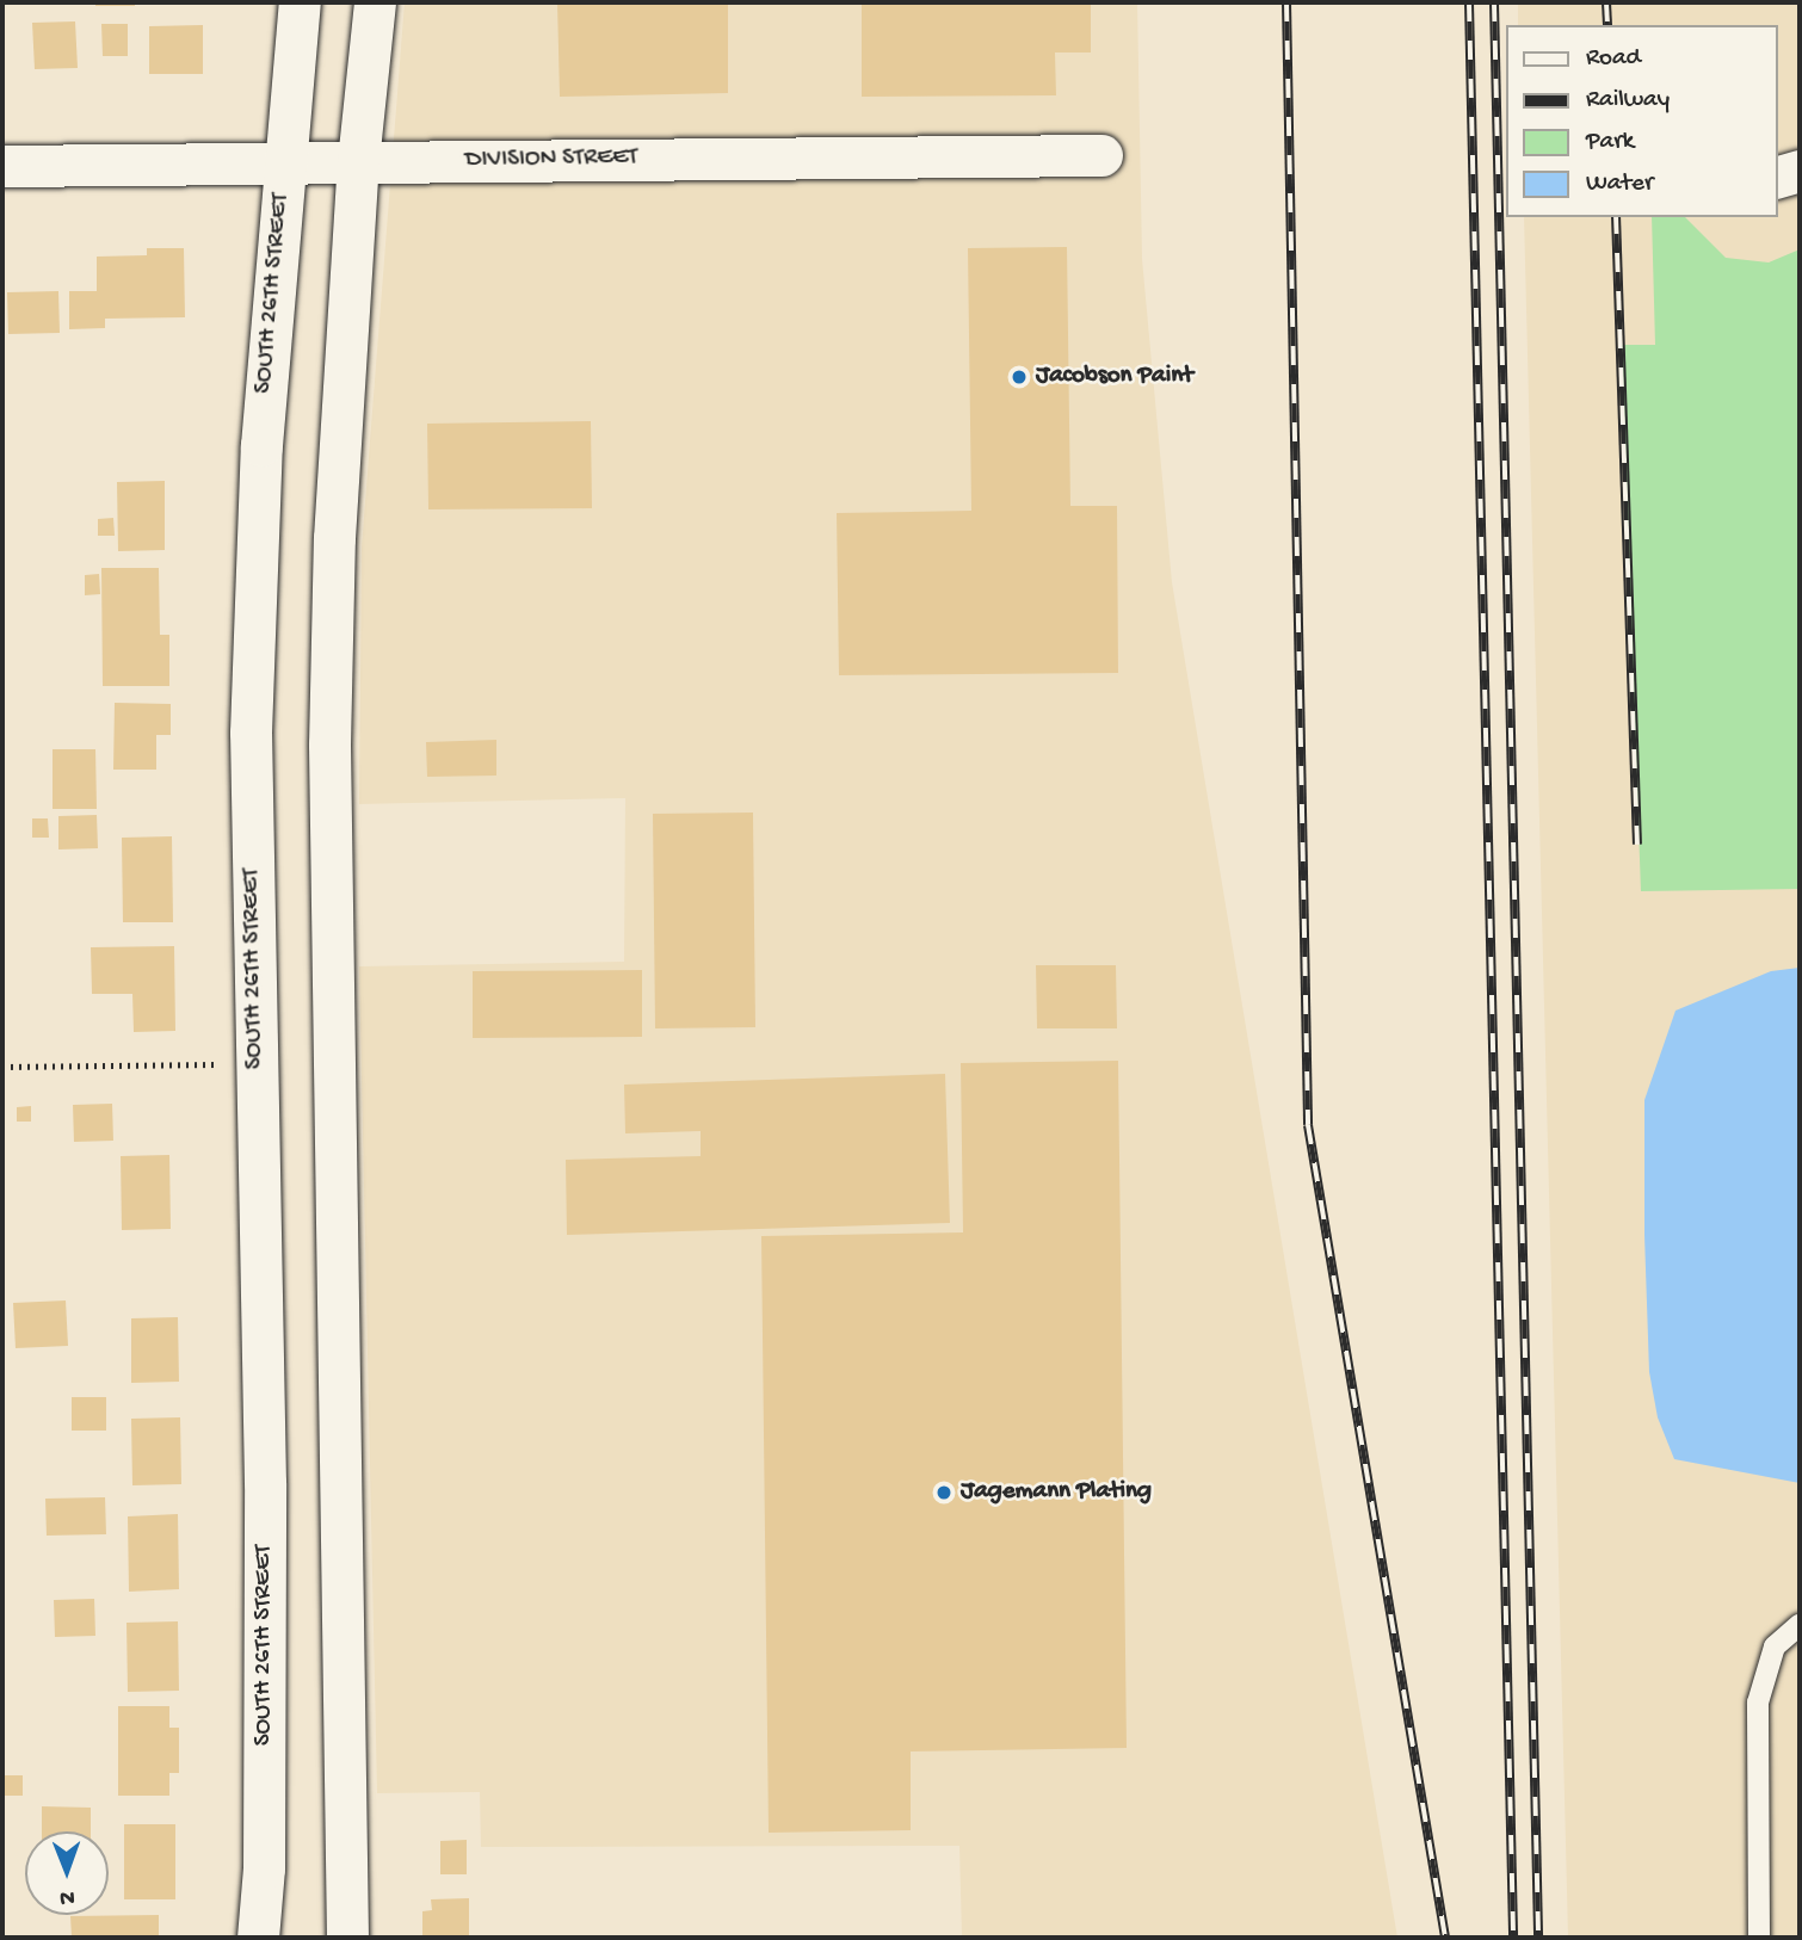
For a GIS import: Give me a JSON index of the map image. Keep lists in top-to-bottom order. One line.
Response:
{"streets":{"street":["DIVISION STREET","SOUTH 26TH STREET"]},"crossings":[["DIVISION STREET","SOUTH 26TH STREET"]],"places":["Jacobson Paint","Jagemann Plating"],"legend":["Road","Railway","Park","Water"],"north":"bottom"}
